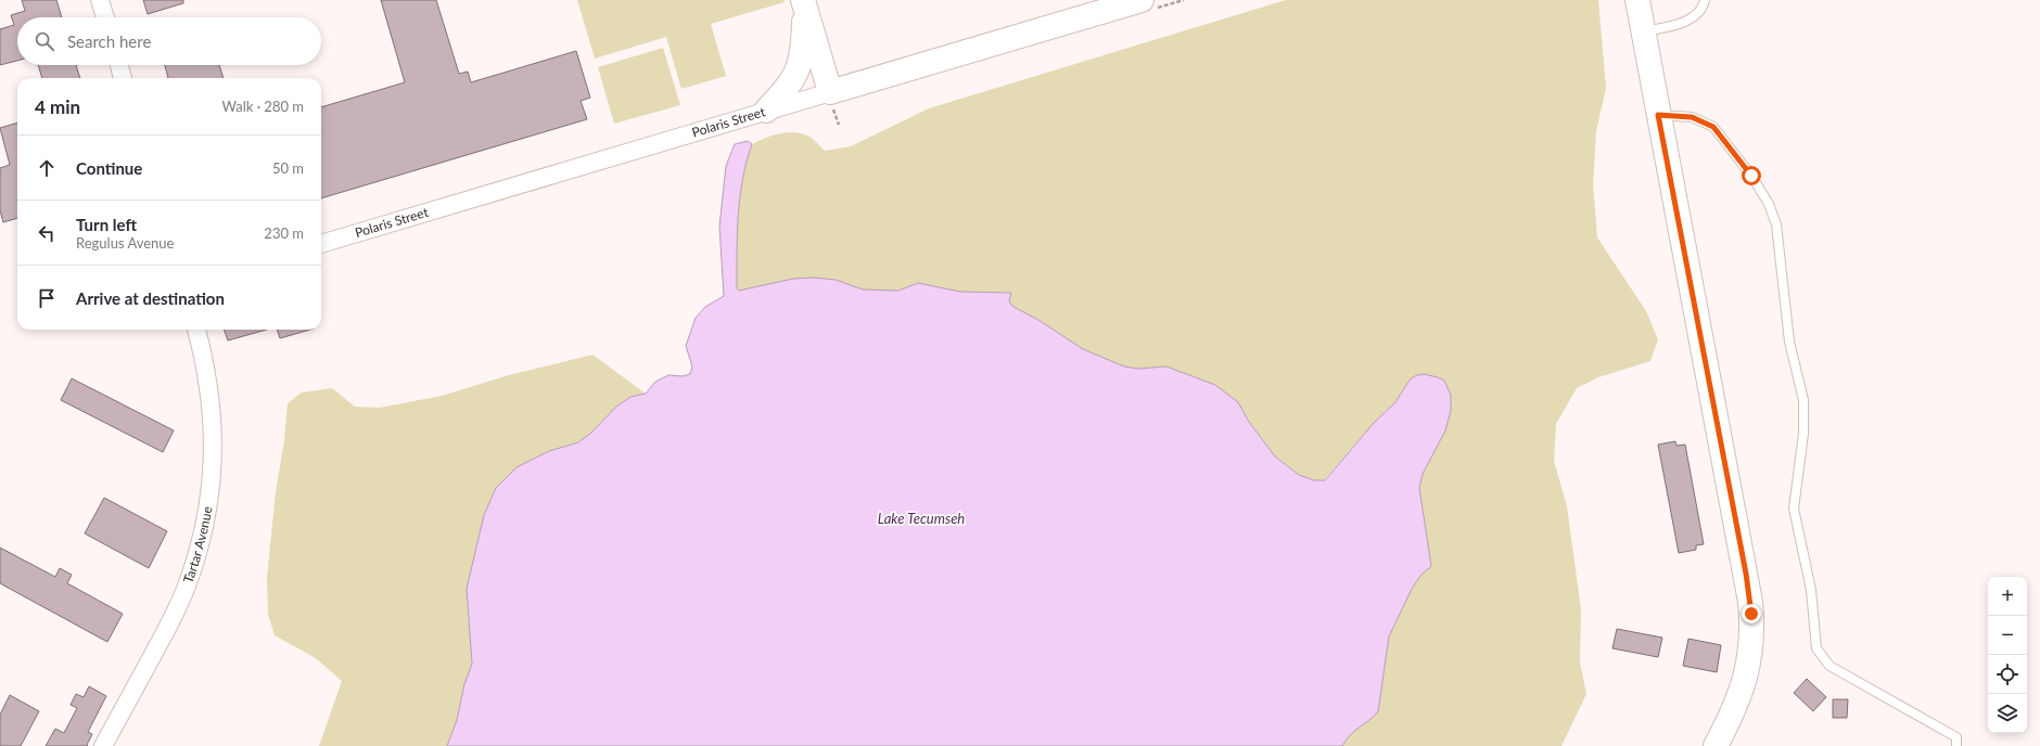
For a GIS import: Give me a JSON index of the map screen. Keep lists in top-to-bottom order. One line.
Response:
{"streets":{"street":["Polaris Street","Tartar Avenue"]},"water":["Lake Tecumseh"],"page":{"search":"Search here","heading":["4 min","Walk · 280 m"],"list":[["Continue","50 m"],["Turn left","Regulus Avenue","230 m"],"Arrive at destination"],"map_buttons":["+","−"]}}
